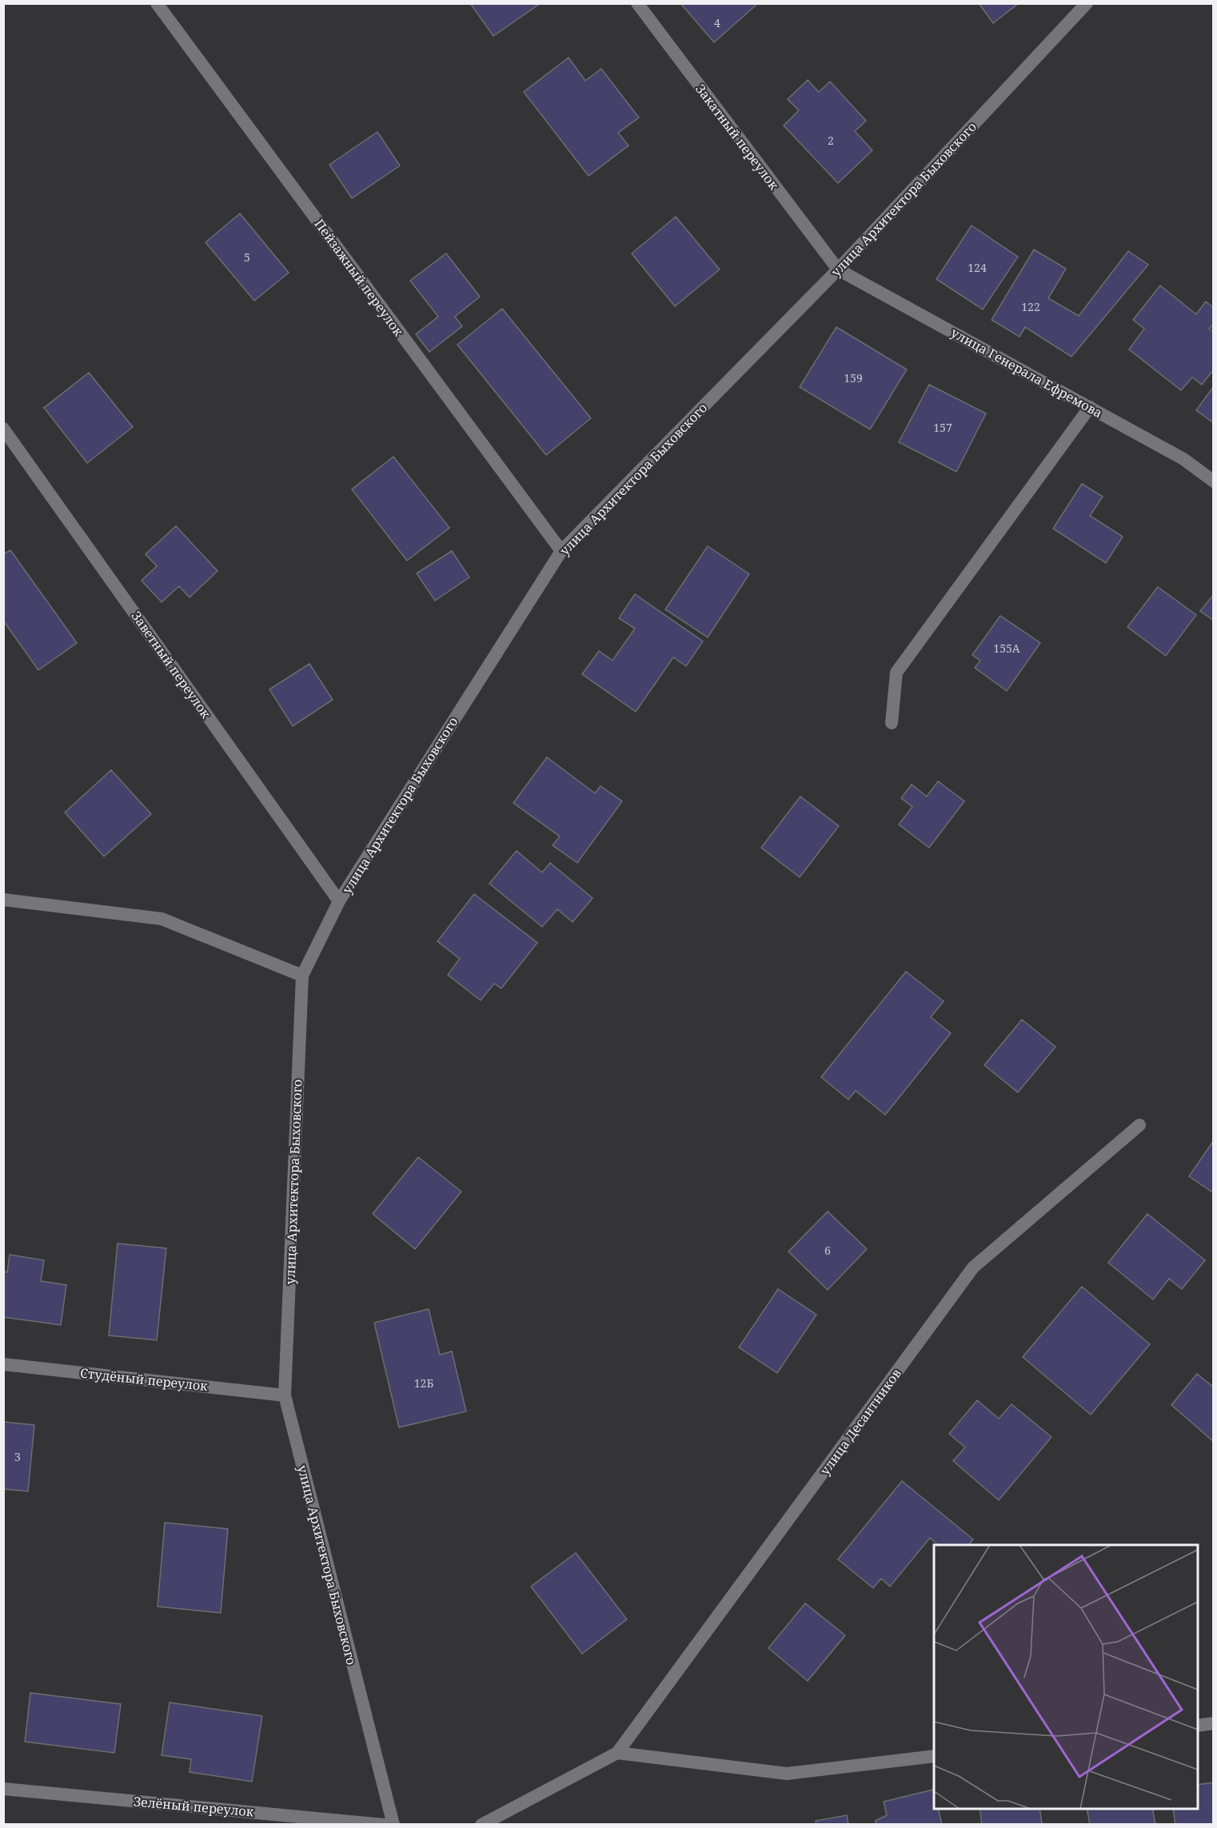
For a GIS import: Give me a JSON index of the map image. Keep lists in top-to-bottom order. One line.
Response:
{"streets":{"street":["Закатный переулок","улица Архитектора Быховского","Пейзажный переулок","улица Генерала Ефремова","Заветный переулок","Студёный переулок","улица Десантников","Зелёный переулок"]},"crossings":[["Закатный переулок","улица Архитектора Быховского"],["Закатный переулок","улица Генерала Ефремова"],["улица Архитектора Быховского","Пейзажный переулок"],["улица Архитектора Быховского","улица Генерала Ефремова"],["улица Архитектора Быховского","Заветный переулок"],["улица Архитектора Быховского","Студёный переулок"]],"house_numbers":["4","2","5","124","122","159","157","155А","6","12Б","3"]}
